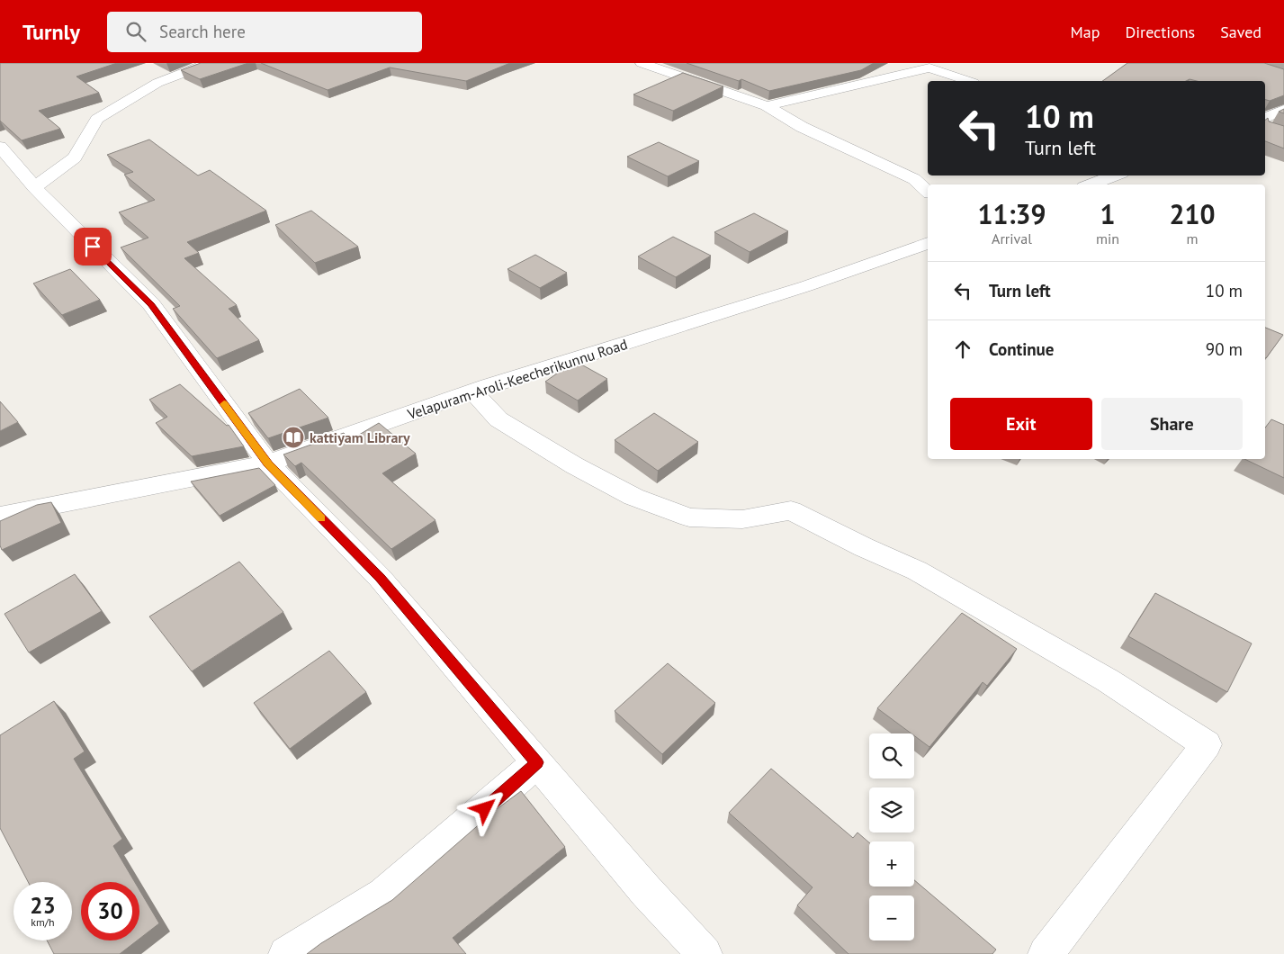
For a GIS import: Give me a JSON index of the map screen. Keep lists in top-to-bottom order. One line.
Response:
{"streets":{"street":["Velapuram-Aroli-Keecherikunnu Road"]},"places":{"library":["kattiyam Library"]},"page":{"header":"Turnly","search":"Search here","nav":["Map","Directions","Saved"],"turn":["10 m","Turn left"],"eta":["11:39","Arrival","1","min","210","m"],"list":[{"name":"Turn left","value":"10 m"},{"name":"Continue","value":"90 m"}],"buttons":["Exit","Share"],"map_buttons":["+","−"],"speed":"23 km/h","limit":"30"}}
